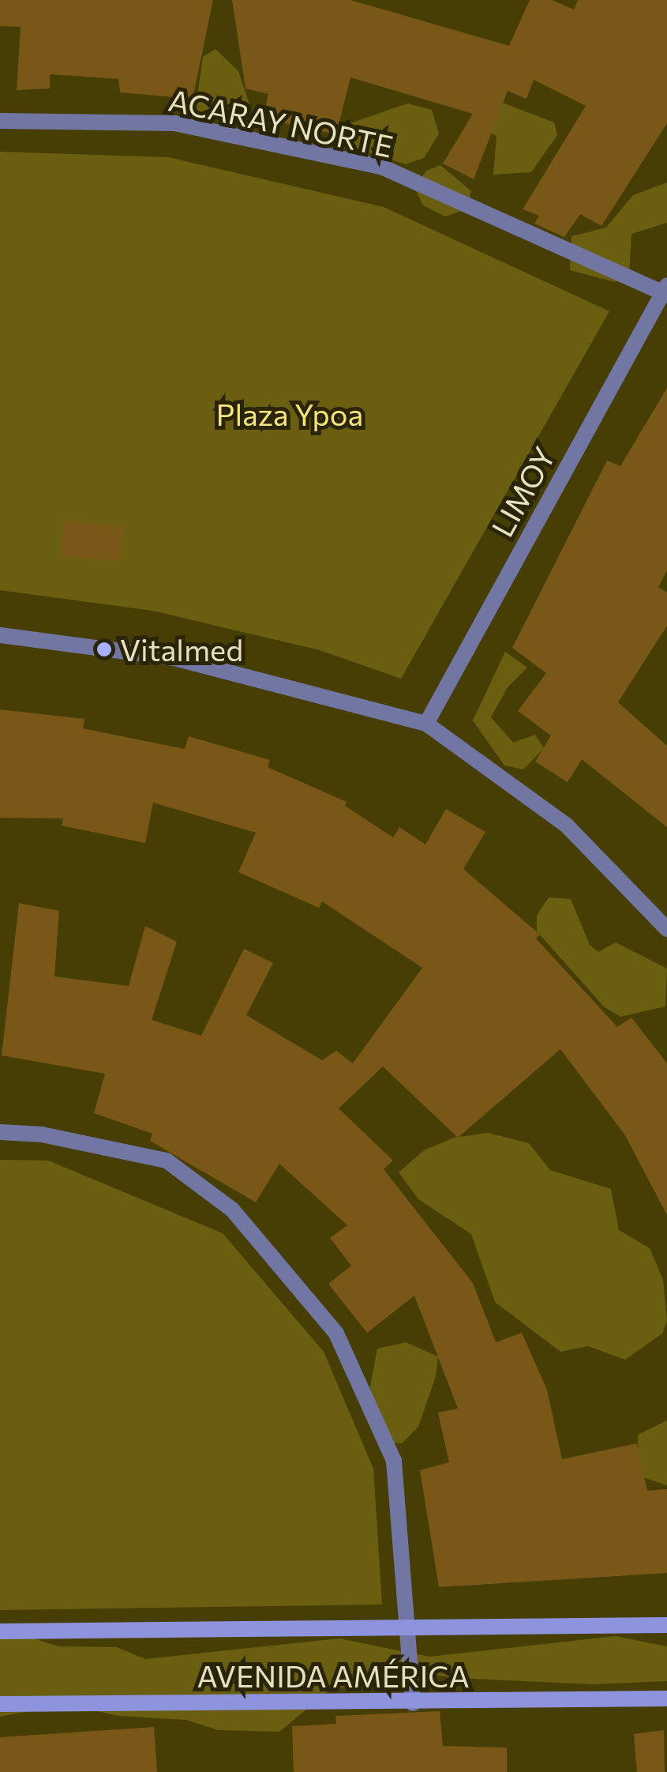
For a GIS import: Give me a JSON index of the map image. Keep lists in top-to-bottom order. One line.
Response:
{"streets":{"main road":["AVENIDA AMÉRICA"],"street":["ACARAY NORTE","LIMOY"]},"crossings":[["ACARAY NORTE","LIMOY"]],"parks":["Plaza Ypoa"],"places":["Vitalmed"]}
